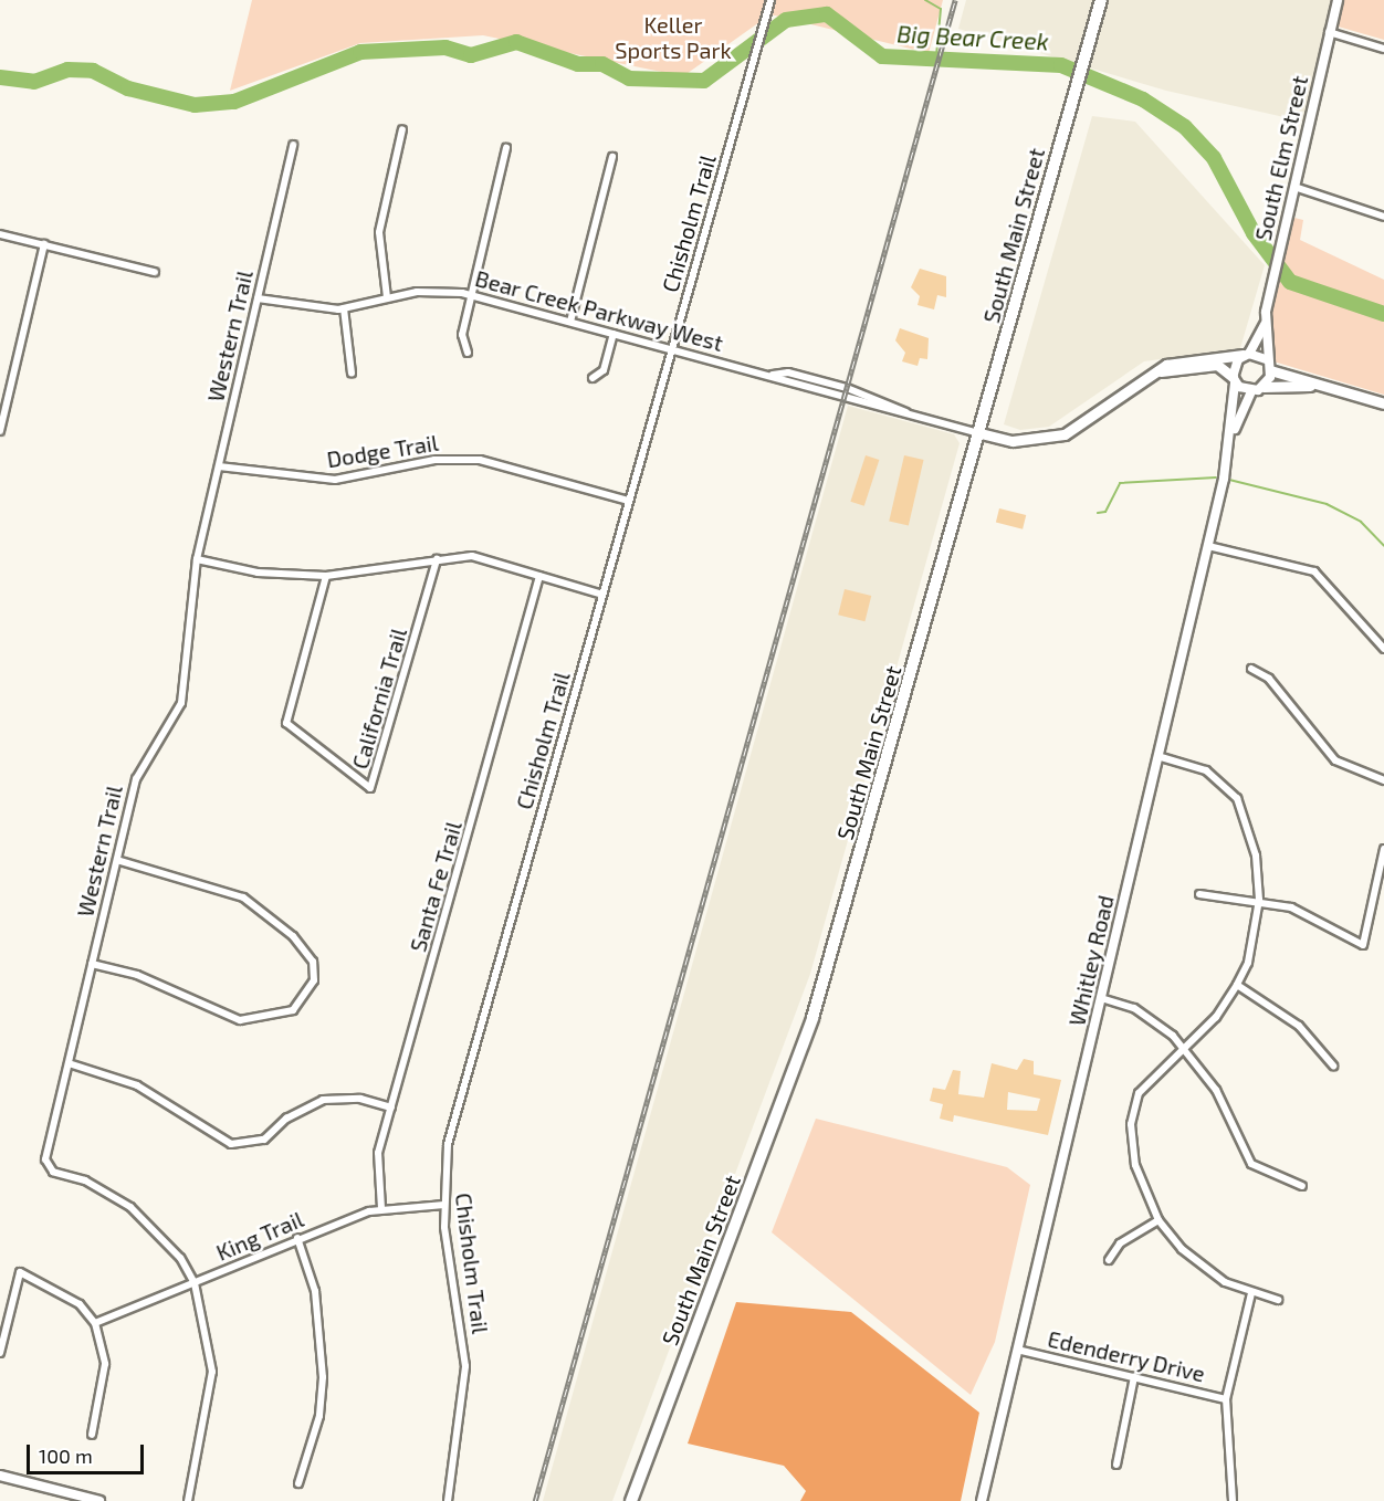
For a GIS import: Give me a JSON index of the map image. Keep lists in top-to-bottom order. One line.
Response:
{"streets":{"main road":["South Main Street"],"street":["South Elm Street","Chisholm Trail","Bear Creek Parkway West","Western Trail","Dodge Trail","California Trail","Santa Fe Trail","Whitley Road","King Trail","Edenderry Drive"]},"crossings":[["South Elm Street","Whitley Road"],["Chisholm Trail","Bear Creek Parkway West"],["Chisholm Trail","Dodge Trail"],["Chisholm Trail","King Trail"],["South Main Street","Bear Creek Parkway West"],["Bear Creek Parkway West","Western Trail"],["Western Trail","Dodge Trail"],["Western Trail","King Trail"],["Santa Fe Trail","King Trail"],["Whitley Road","Edenderry Drive"]],"water":["Big Bear Creek"],"parks":["Keller Sports Park"],"scale_bar":"100 m"}
